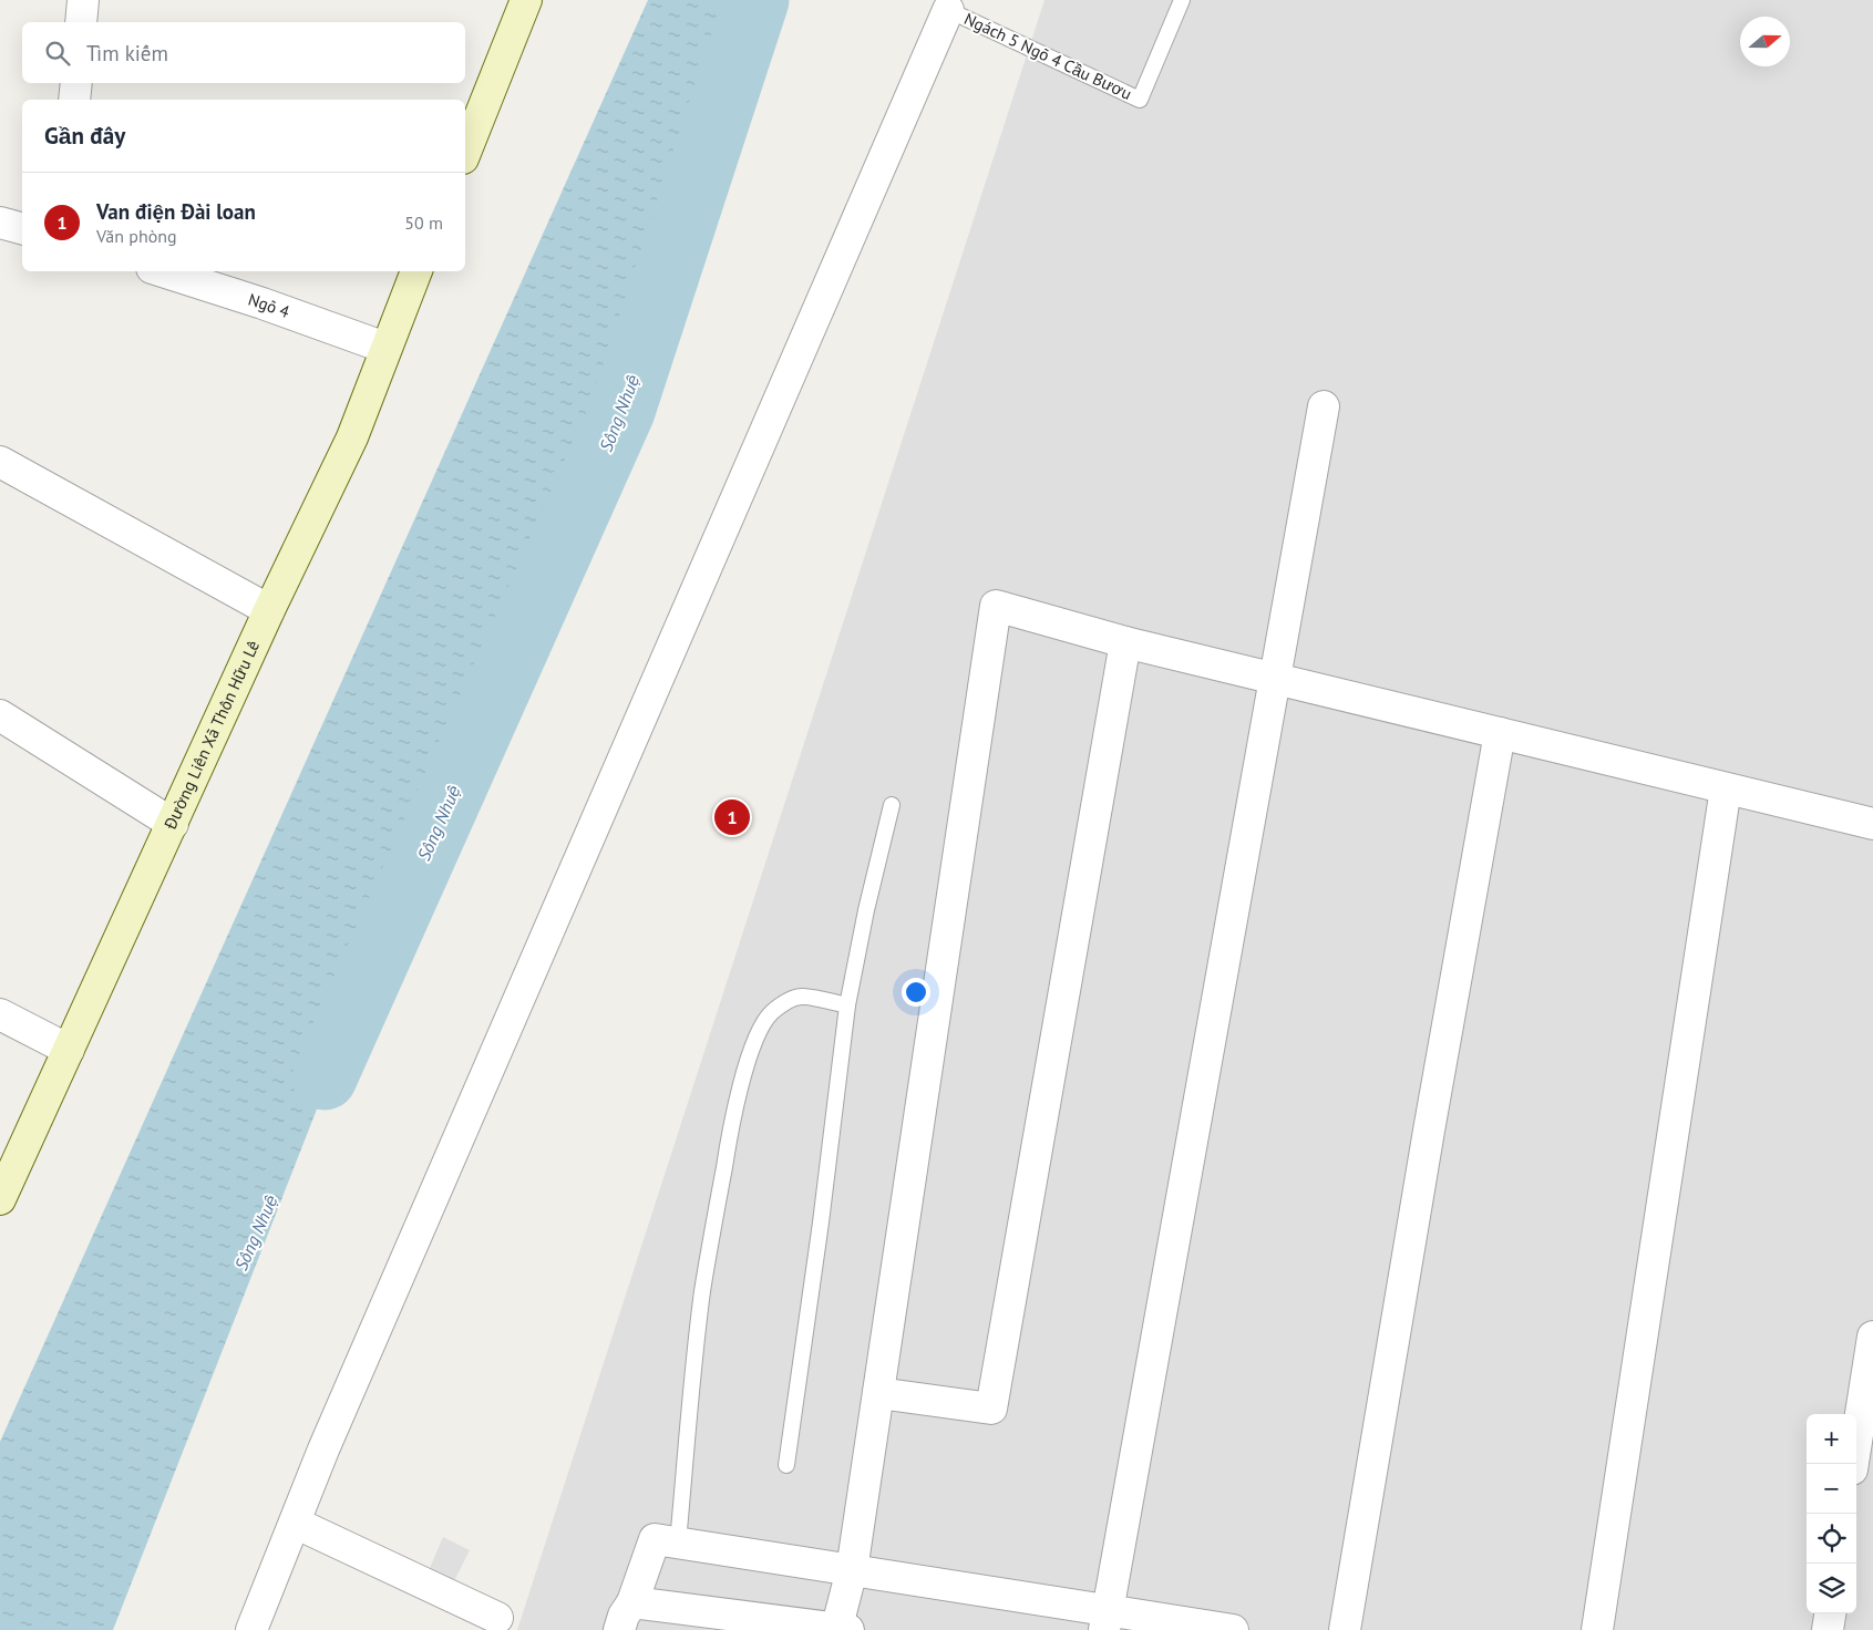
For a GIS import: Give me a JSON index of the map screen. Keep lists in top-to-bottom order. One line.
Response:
{"streets":{"street":["Ngõ 4","Đường Liên Xã Thôn Hữu Lê"],"lane":["Ngách 5 Ngõ 4 Cầu Bươu"]},"crossings":[["Ngõ 4","Đường Liên Xã Thôn Hữu Lê"]],"water":["Sông Nhuệ"],"north":"right","page":{"search":"Tìm kiếm","heading":"Gần đây","list":[{"mark":"1","name":"Van điện Đài loan","note":"Văn phòng","value":"50 m"}],"pins":"1","map_buttons":["+","−"]}}
